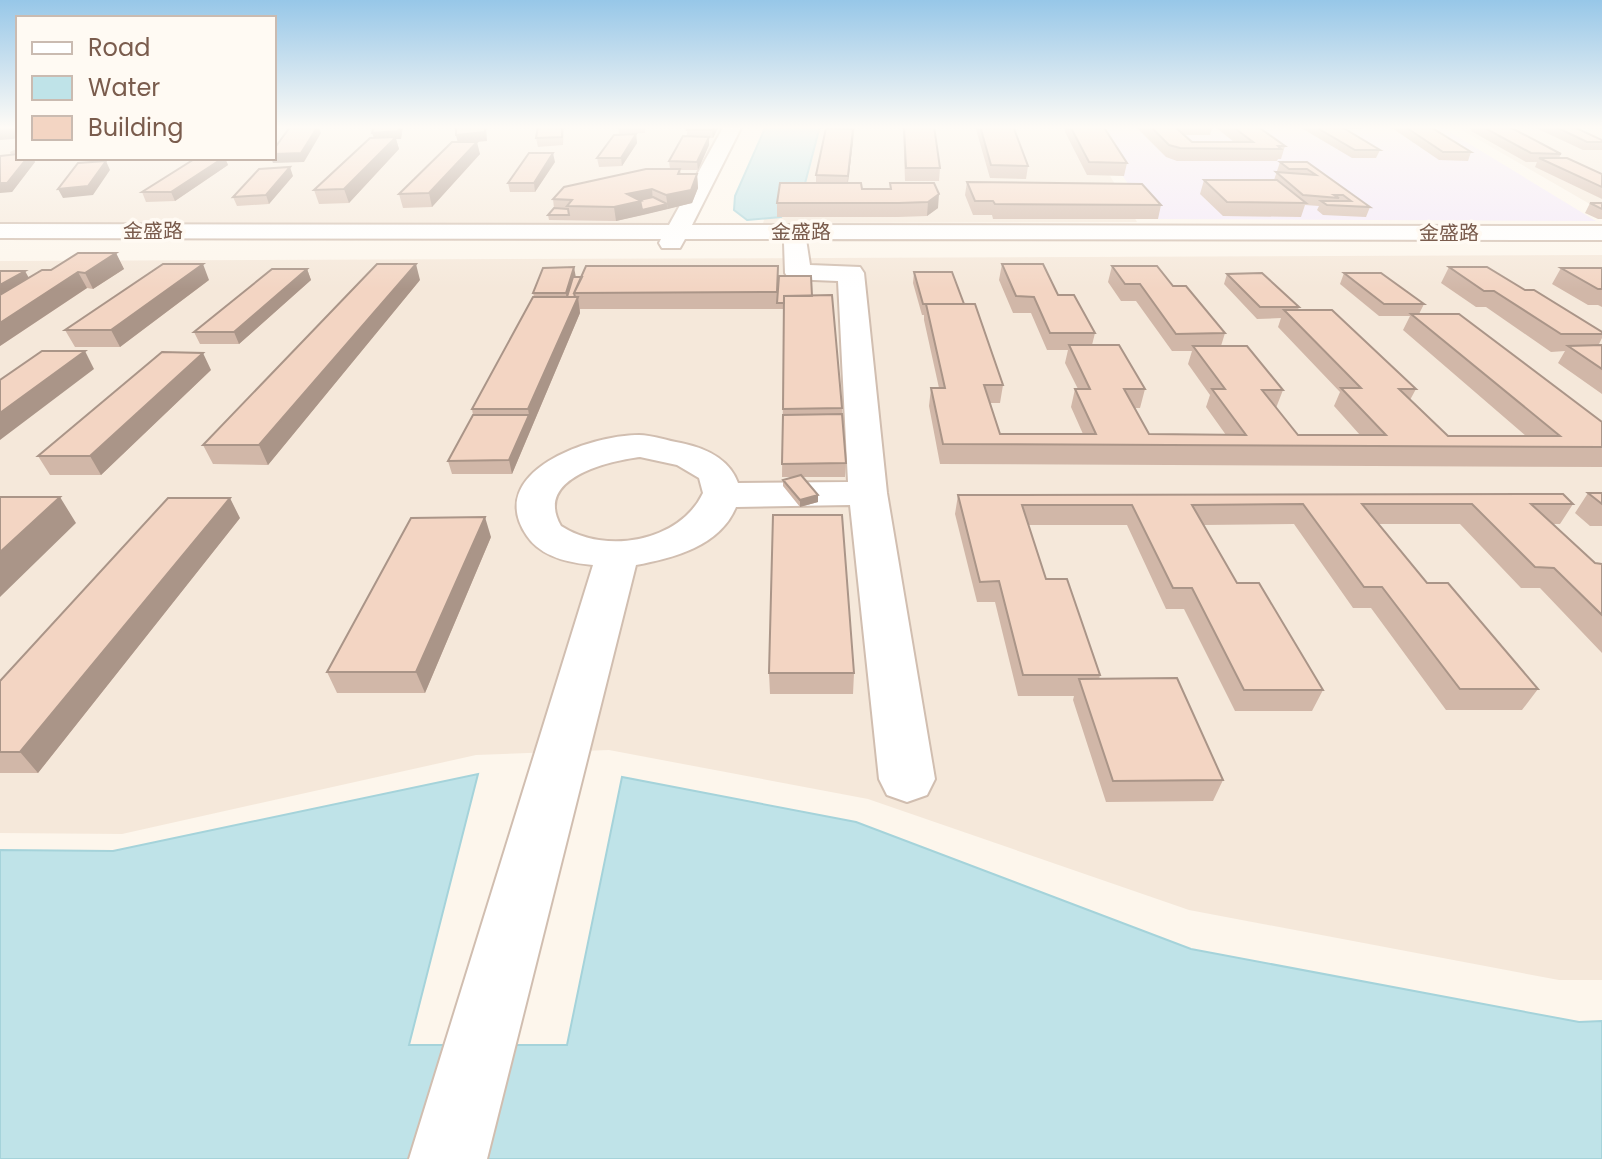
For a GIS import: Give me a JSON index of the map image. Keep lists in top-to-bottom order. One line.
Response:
{"streets":{"street":["金盛路"]},"legend":["Road","Water","Building"]}
